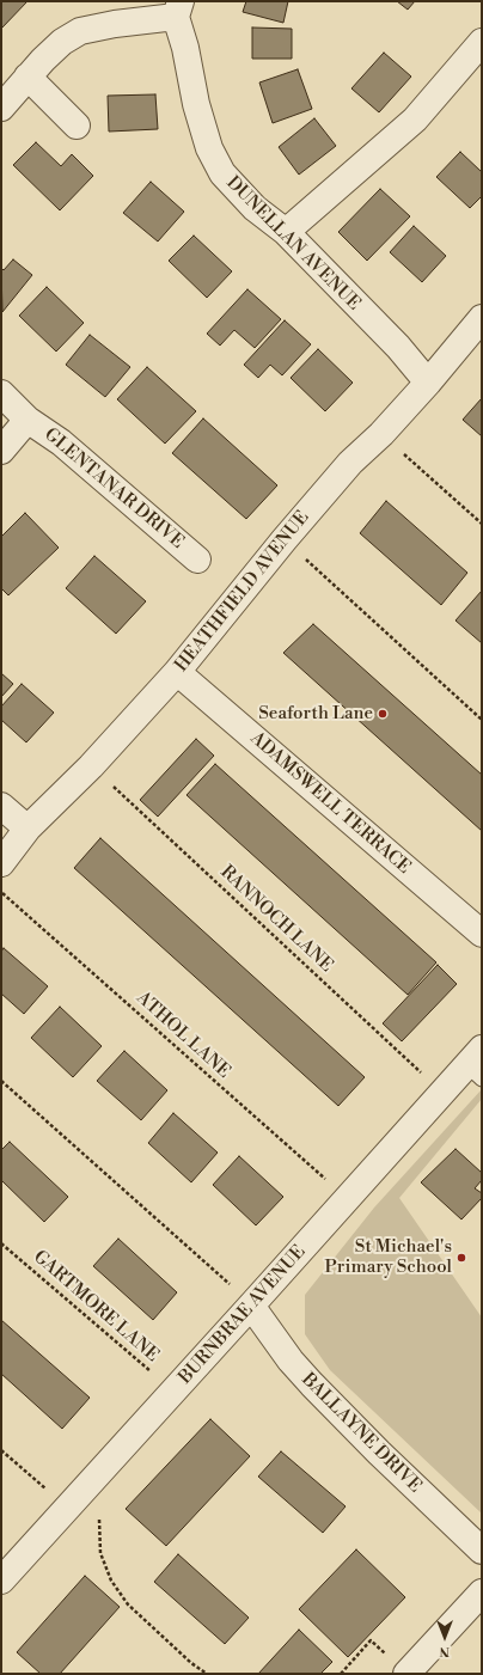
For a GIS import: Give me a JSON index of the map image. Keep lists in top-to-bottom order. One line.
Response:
{"streets":{"street":["DUNELLAN AVENUE","GLENTANAR DRIVE","HEATHFIELD AVENUE","ADAMSWELL TERRACE","BURNBRAE AVENUE","BALLAYNE DRIVE"],"path":["RANNOCH LANE","ATHOL LANE","GARTMORE LANE"]},"crossings":[["DUNELLAN AVENUE","HEATHFIELD AVENUE"],["HEATHFIELD AVENUE","ADAMSWELL TERRACE"],["HEATHFIELD AVENUE","RANNOCH LANE"],["RANNOCH LANE","BURNBRAE AVENUE"],["ATHOL LANE","BURNBRAE AVENUE"],["GARTMORE LANE","BURNBRAE AVENUE"],["BURNBRAE AVENUE","BALLAYNE DRIVE"]],"places":["Seaforth Lane","St Michael's Primary School"],"north":"bottom"}
